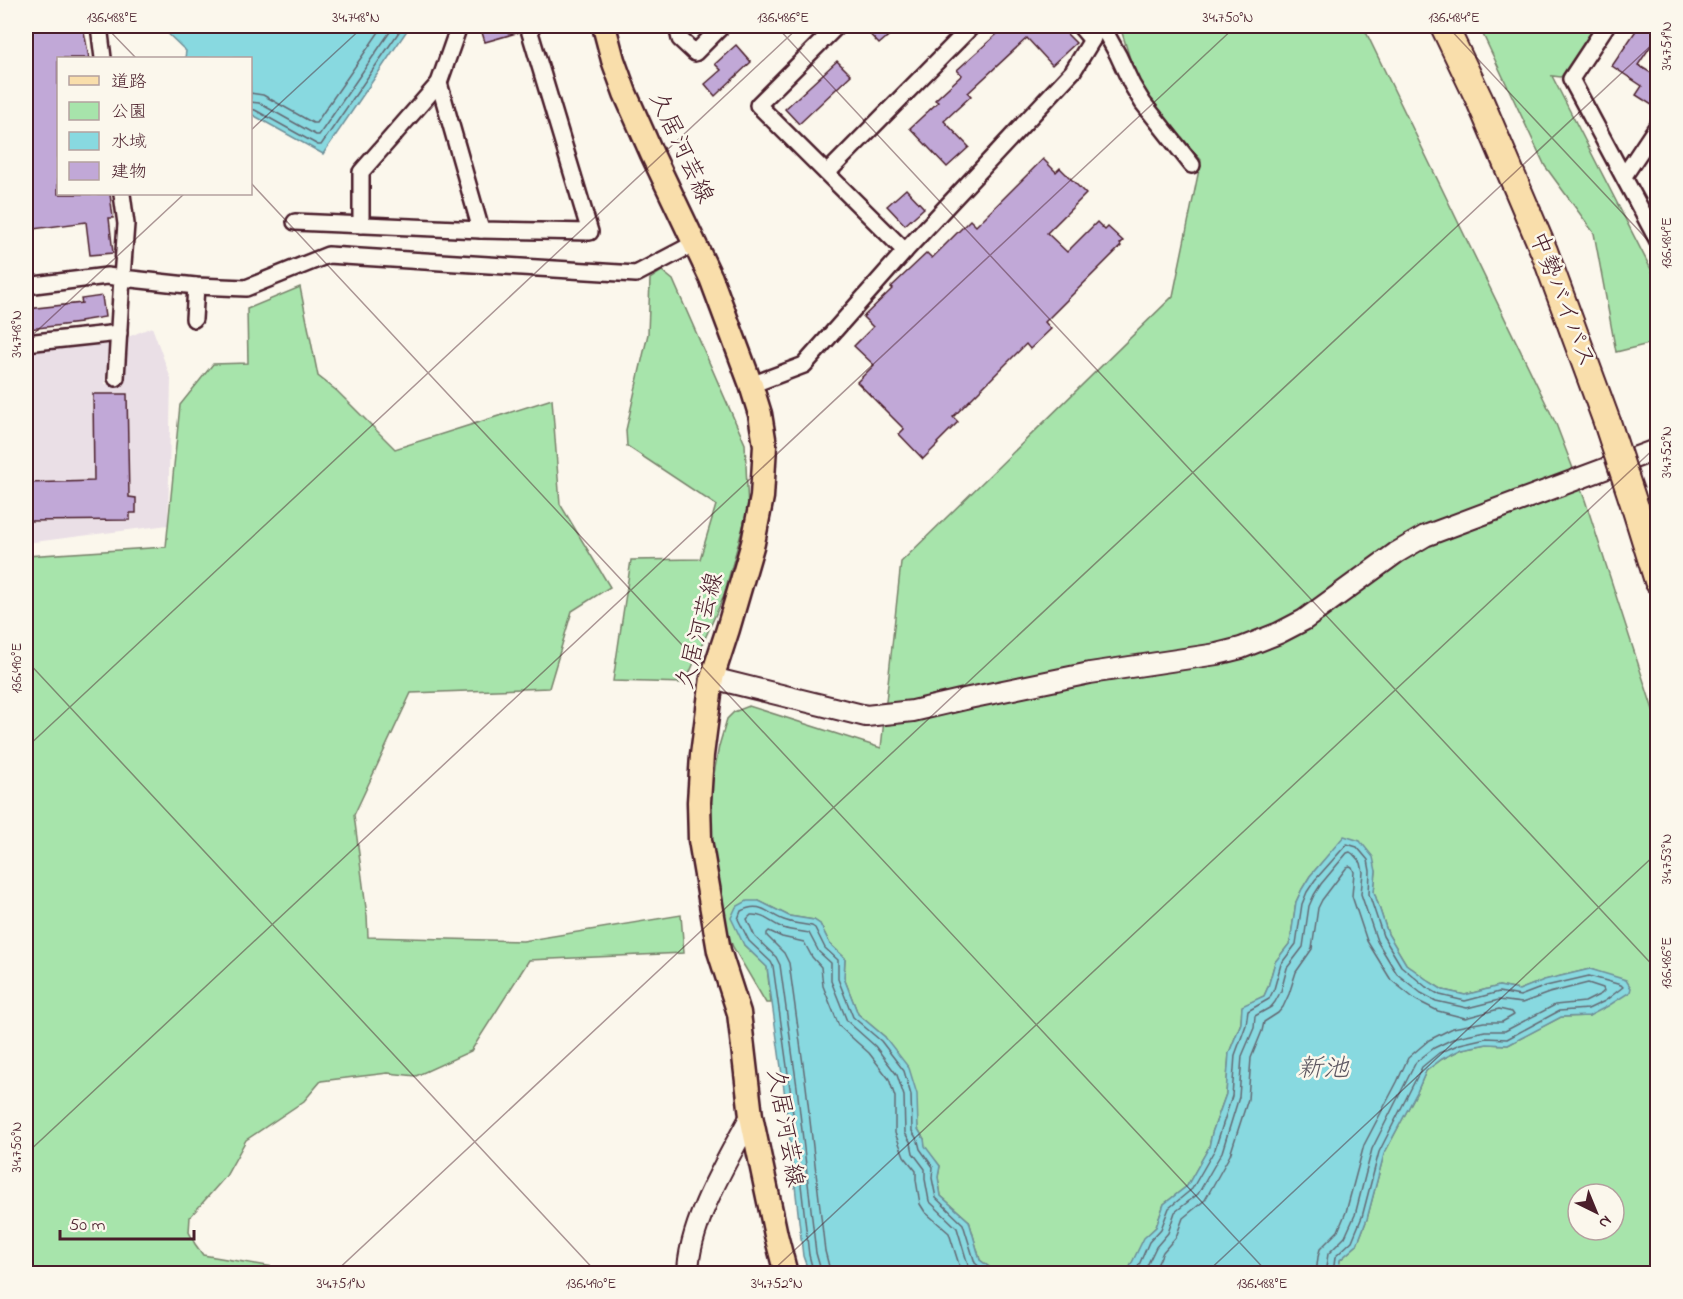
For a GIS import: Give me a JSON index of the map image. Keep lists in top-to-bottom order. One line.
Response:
{"streets":{"highway":["中勢バイパス"],"main road":["久居河芸線"]},"water":["新池"],"legend":["道路","公園","水域","建物"],"scale_bar":"50 m","north":"bottom right","coordinates":["136.488°E","34.748°N","136.486°E","34.750°N","136.484°E","34.751°N","34.752°N","136.490°E","34.753°N"]}
